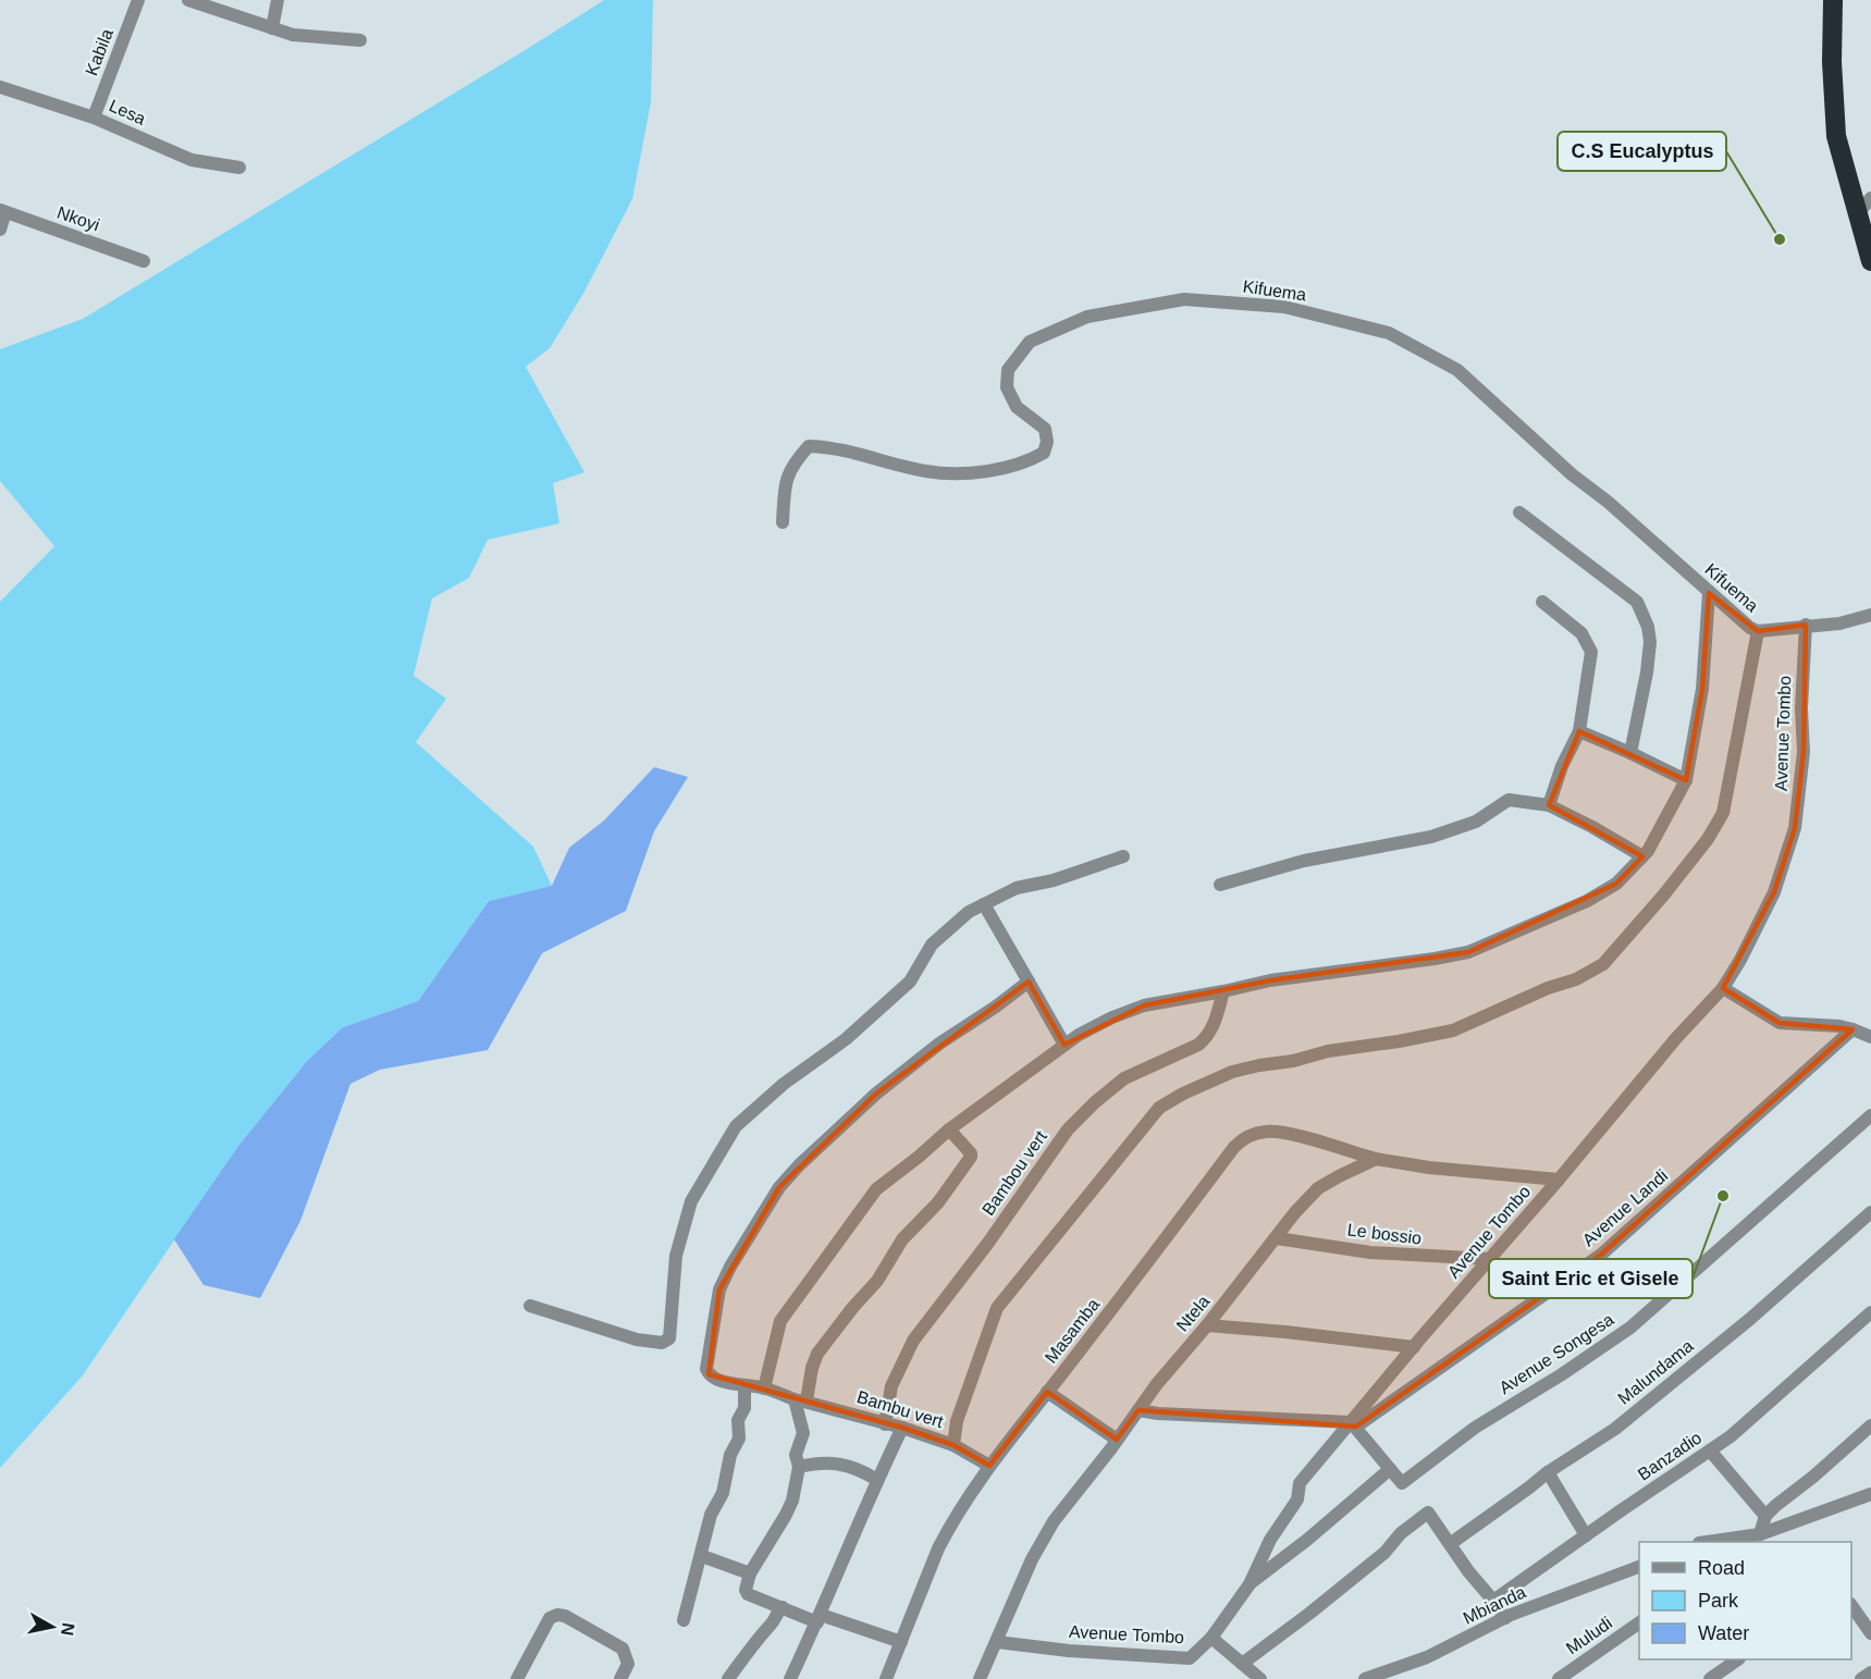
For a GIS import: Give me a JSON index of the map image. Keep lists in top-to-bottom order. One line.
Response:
{"streets":{"street":["Kabila","Lesa","Nkoyi","Kifuema","Avenue Tombo","Bambou vert","Avenue Landi","Le bossio","Ntela","Masamba","Avenue Songesa","Malundama","Bambu vert","Banzadio","Mbianda","Muludi"]},"crossings":[["Kabila","Lesa"],["Kifuema","Avenue Tombo"],["Avenue Tombo","Avenue Landi"],["Avenue Tombo","Le bossio"],["Avenue Tombo","Ntela"],["Bambou vert","Bambu vert"],["Le bossio","Ntela"],["Ntela","Masamba"],["Masamba","Bambu vert"]],"places":["C.S Eucalyptus","Saint Eric et Gisele"],"legend":["Road","Park","Water"],"north":"right"}
